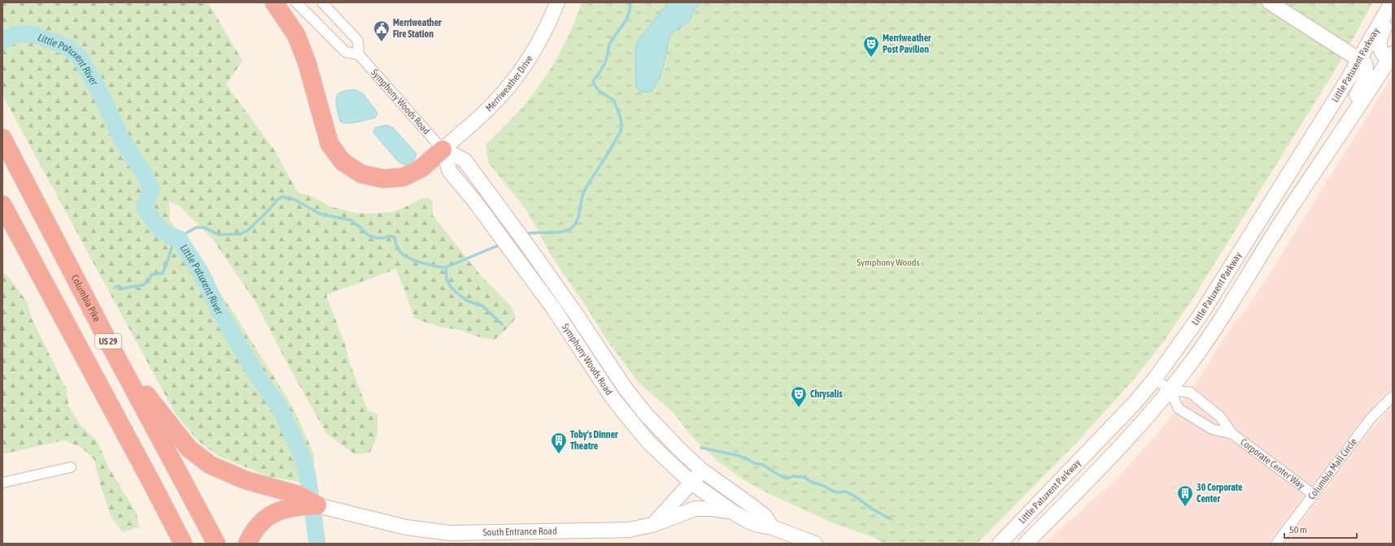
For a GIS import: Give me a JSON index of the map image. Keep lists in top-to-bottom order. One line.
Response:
{"streets":{"highway":["Columbia Pike","US 29"],"street":["Little Patuxent Parkway","Merriweather Drive","Symphony Woods Road","Corporate Center Way","Columbia Mall Circle","South Entrance Road"]},"crossings":[["Little Patuxent Parkway","Corporate Center Way"],["Merriweather Drive","Symphony Woods Road"],["Symphony Woods Road","South Entrance Road"],["Corporate Center Way","Columbia Mall Circle"]],"water":["Little Patuxent River"],"parks":["Symphony Woods"],"places":{"public building":["Merriweather Fire Station"],"theatre":["Merriweather Post Pavilion","Chrysalis"],"building":["Toby's Dinner Theatre","30 Corporate Center"]},"scale_bar":"50 m"}
